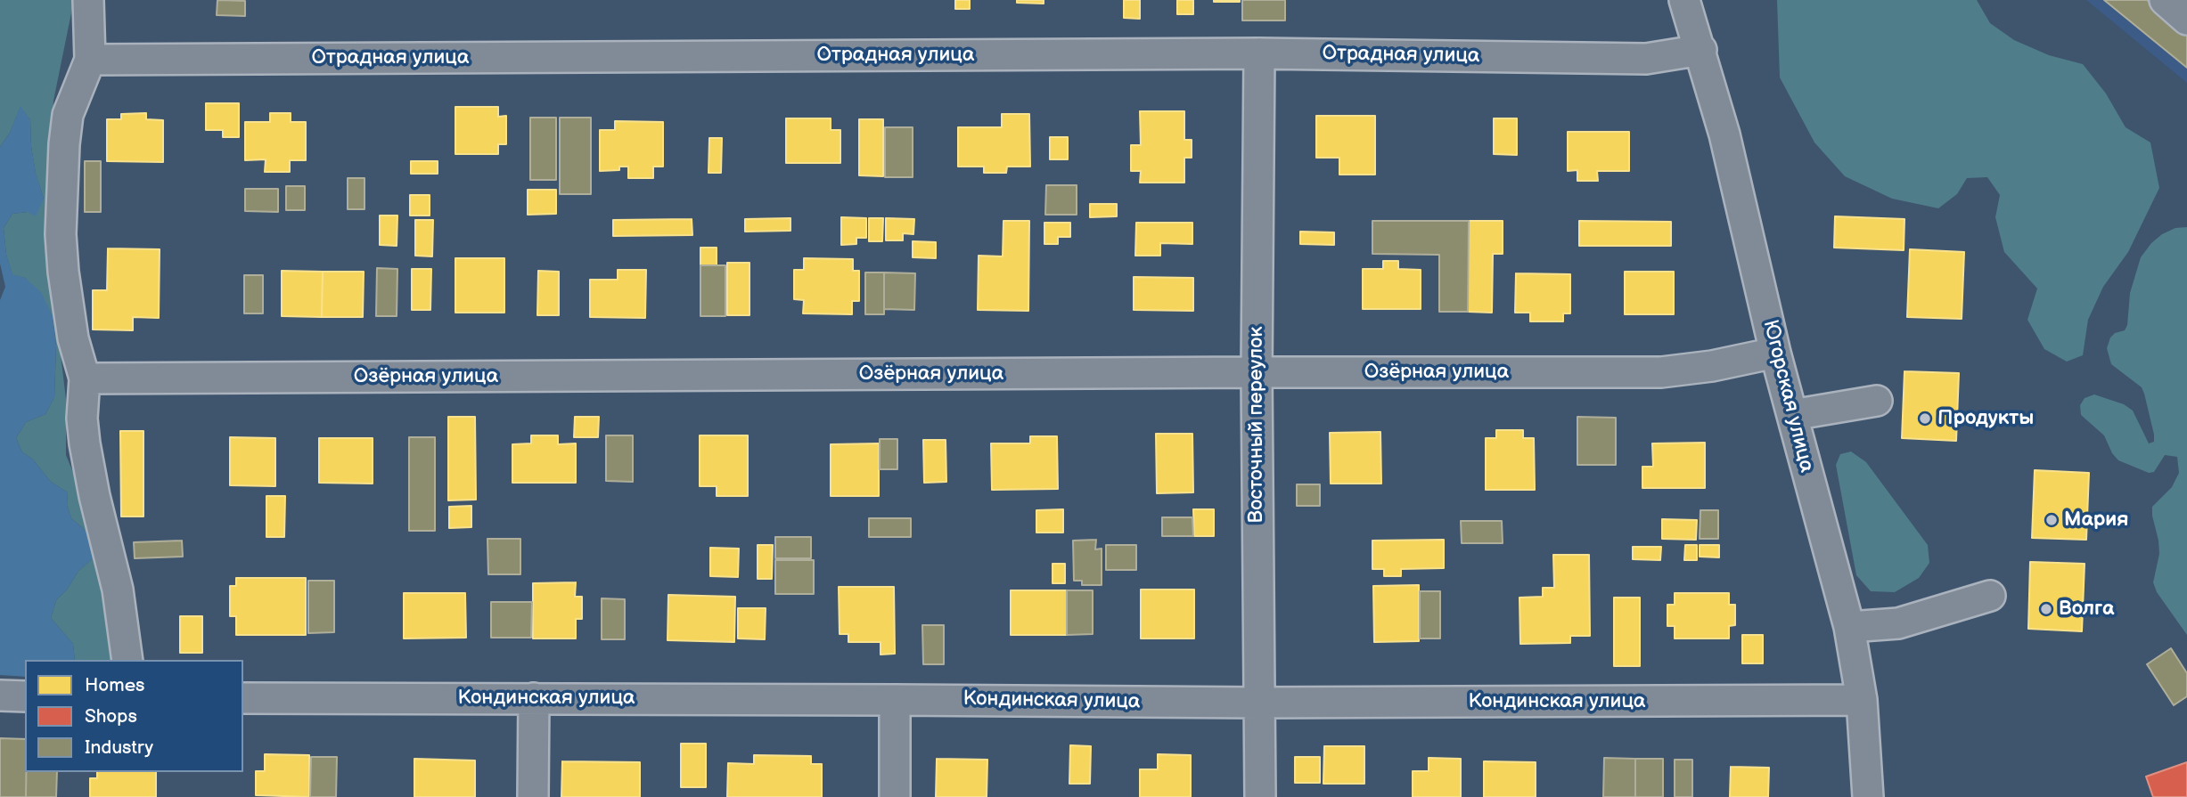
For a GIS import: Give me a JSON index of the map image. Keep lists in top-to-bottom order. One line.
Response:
{"streets":{"street":["Отрадная улица","Озёрная улица","Югорская улица","Восточный переулок","Кондинская улица"]},"crossings":[["Отрадная улица","Югорская улица"],["Отрадная улица","Восточный переулок"],["Озёрная улица","Югорская улица"],["Озёрная улица","Восточный переулок"],["Югорская улица","Кондинская улица"],["Восточный переулок","Кондинская улица"]],"places":["Продукты","Мария","Волга"],"legend":["Homes","Shops","Industry"]}
